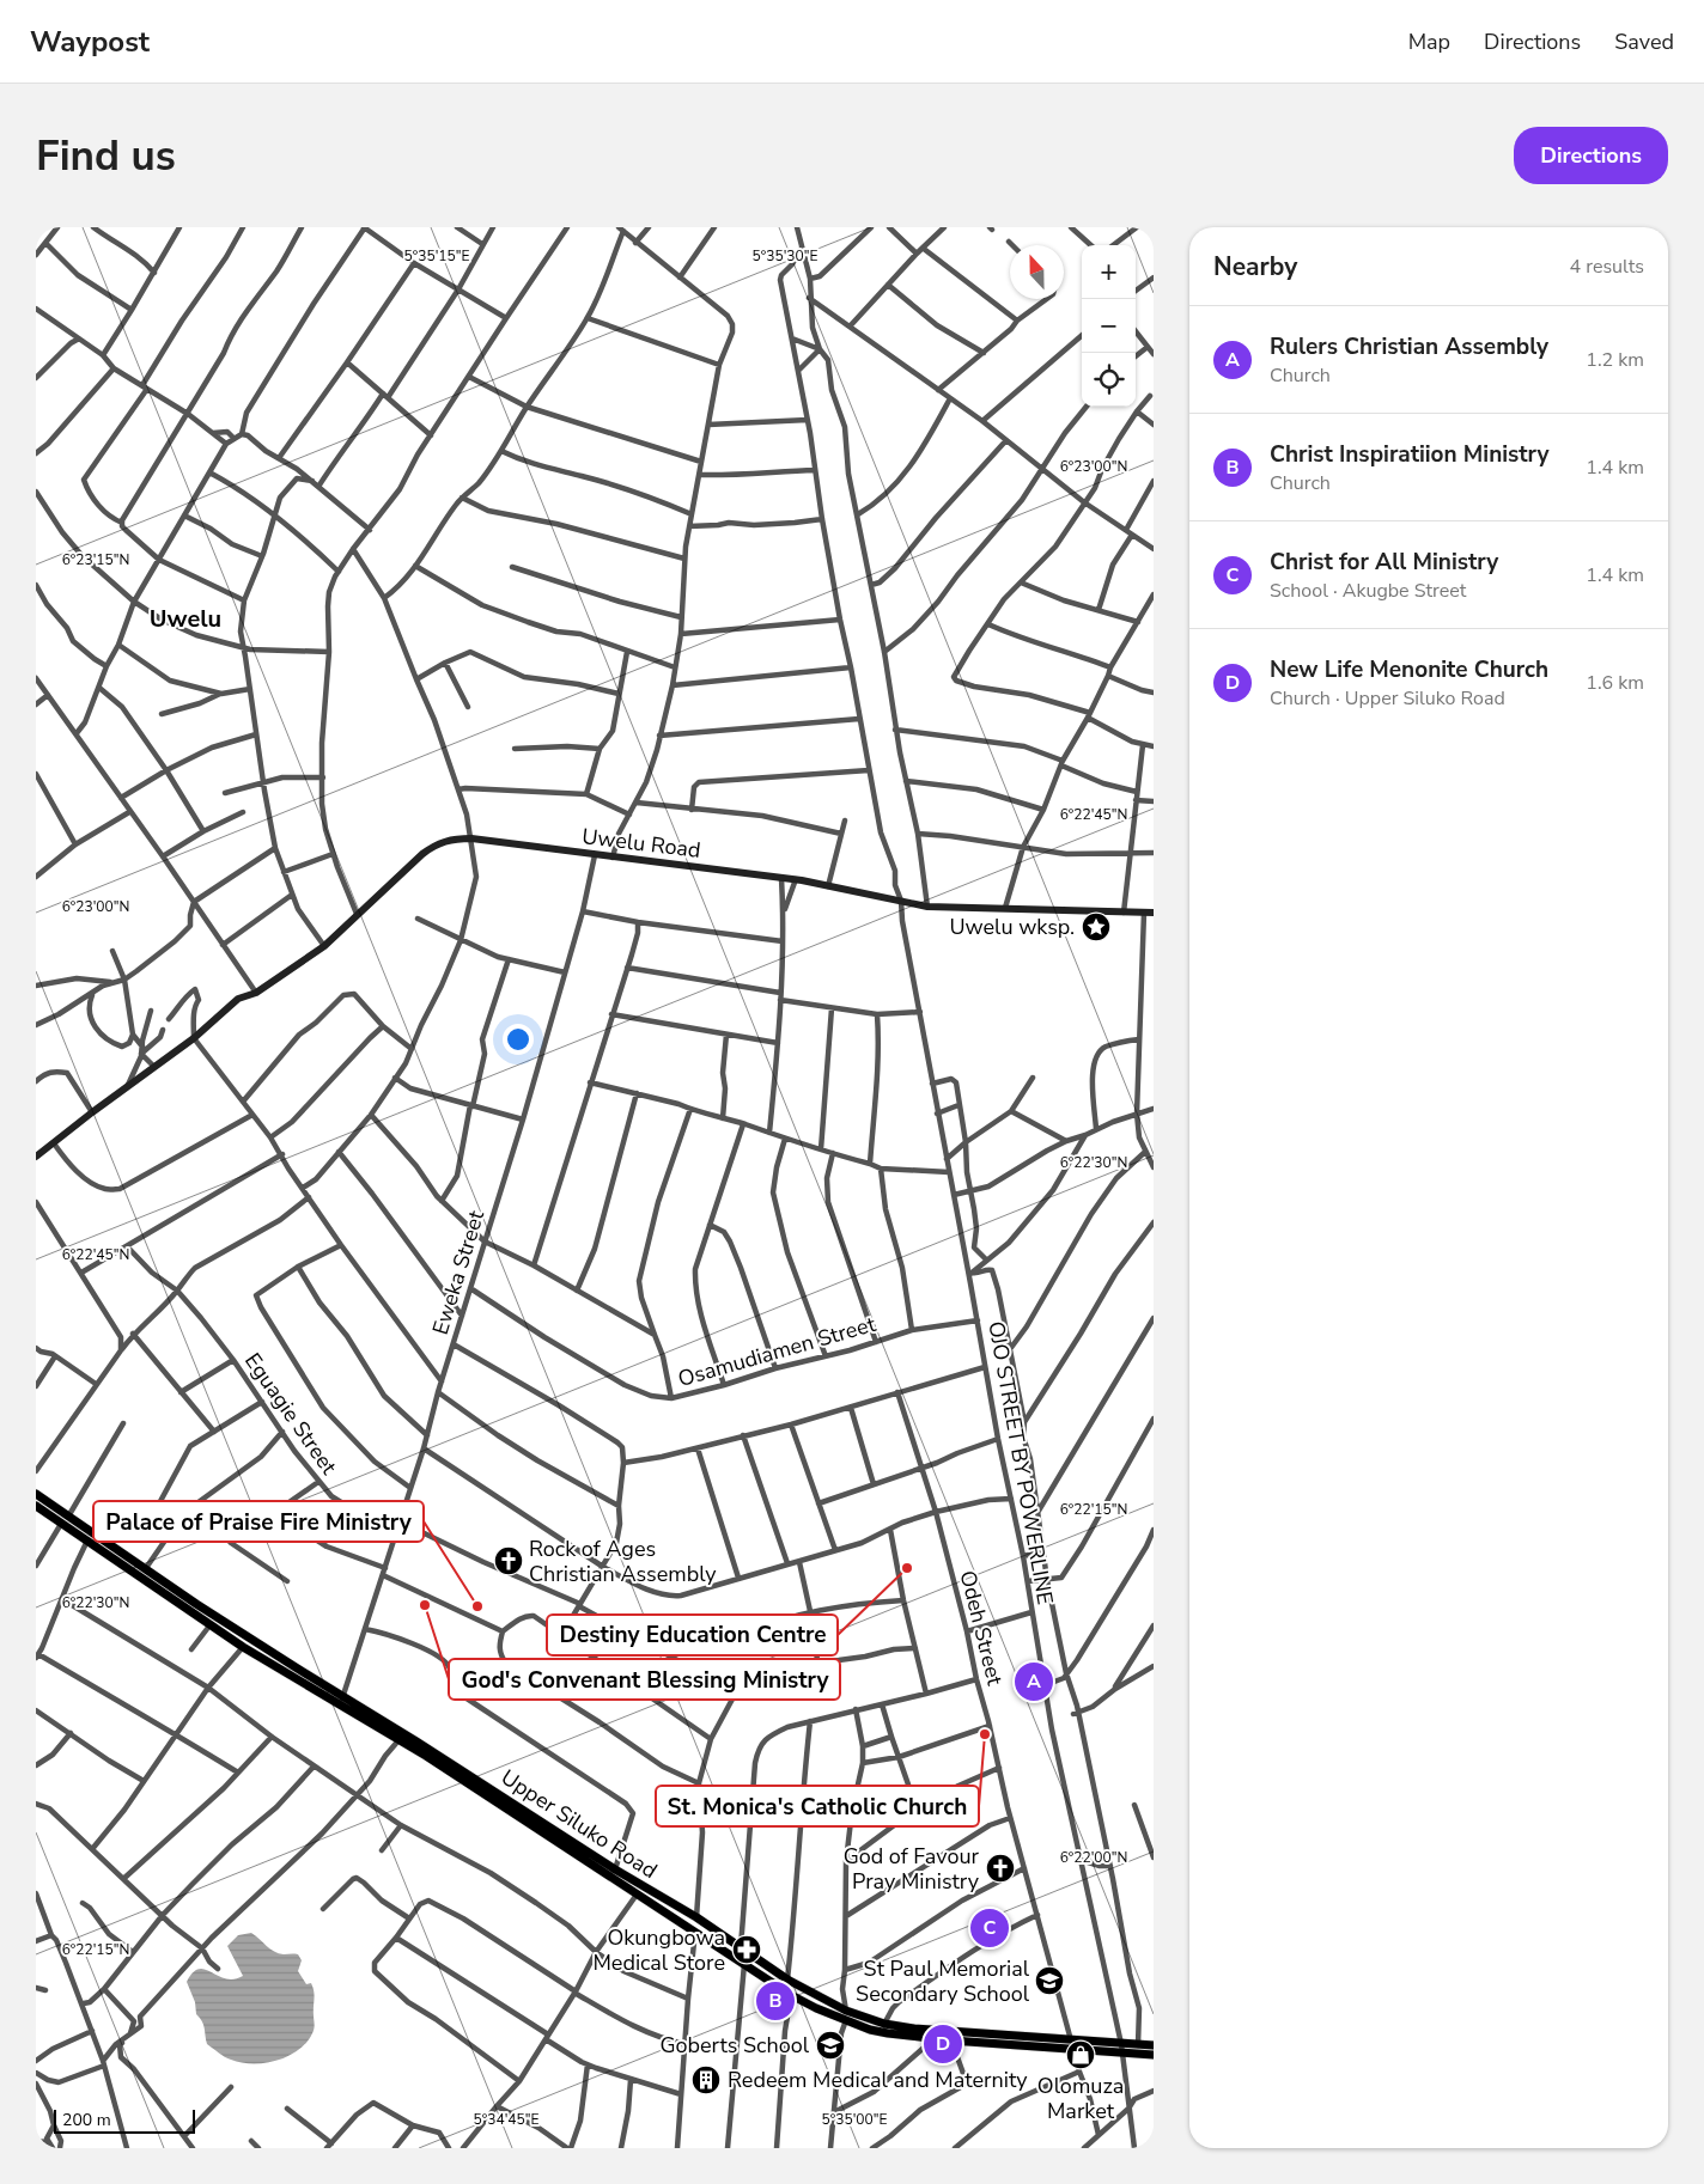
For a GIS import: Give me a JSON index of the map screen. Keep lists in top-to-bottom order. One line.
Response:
{"streets":{"main road":["Upper Siluko Road"],"street":["Uwelu Road","Eweka Street","Osamudiamen Street","Eguagie Street","OJO STREET BY POWERLINE","Odeh Street"]},"crossings":[["Uwelu Road","Eweka Street"],["Uwelu Road","OJO STREET BY POWERLINE"],["Eweka Street","Osamudiamen Street"],["Eweka Street","Eguagie Street"],["Eweka Street","Upper Siluko Road"],["Osamudiamen Street","OJO STREET BY POWERLINE"],["OJO STREET BY POWERLINE","Upper Siluko Road"],["Odeh Street","Upper Siluko Road"]],"districts":["Uwelu"],"places":{"place":["Uwelu wksp."],"church":["Rock of Ages Christian Assembly","God of Favour Pray Ministry"],"other":["Destiny Education Centre","God's Convenant Blessing Ministry","Palace of Praise Fire Ministry","St. Monica's Catholic Church"],"pharmacy":["Okungbowa Medical Store"],"school or university":["St Paul Memorial Secondary School","Goberts School"],"shop":["Olomuza Market"],"building":["Redeem Medical and Maternity"]},"scale_bar":"200 m","north":"top","page":{"header":"Waypost","nav":["Map","Directions","Saved"],"buttons":"Directions","title":"Find us","heading":["Nearby","4 results"],"map_buttons":["+","−"],"list":[{"mark":"A","name":"Rulers Christian Assembly","note":"Church","value":"1.2 km"},{"mark":"B","name":"Christ Inspiratiion Ministry","note":"Church","value":"1.4 km"},{"mark":"C","name":"Christ for All Ministry","note":"School · Akugbe Street","value":"1.4 km"},{"mark":"D","name":"New Life Menonite Church","note":"Church · Upper Siluko Road","value":"1.6 km"}],"pins":["A","C","B","D"],"scale":"200 m"},"coordinates":["5°35'15\"E","5°35'30\"E","6°23'00\"N","6°23'15\"N","6°22'45\"N","6°22'30\"N","6°22'15\"N","6°22'00\"N","5°34'45\"E","5°35'00\"E"]}
